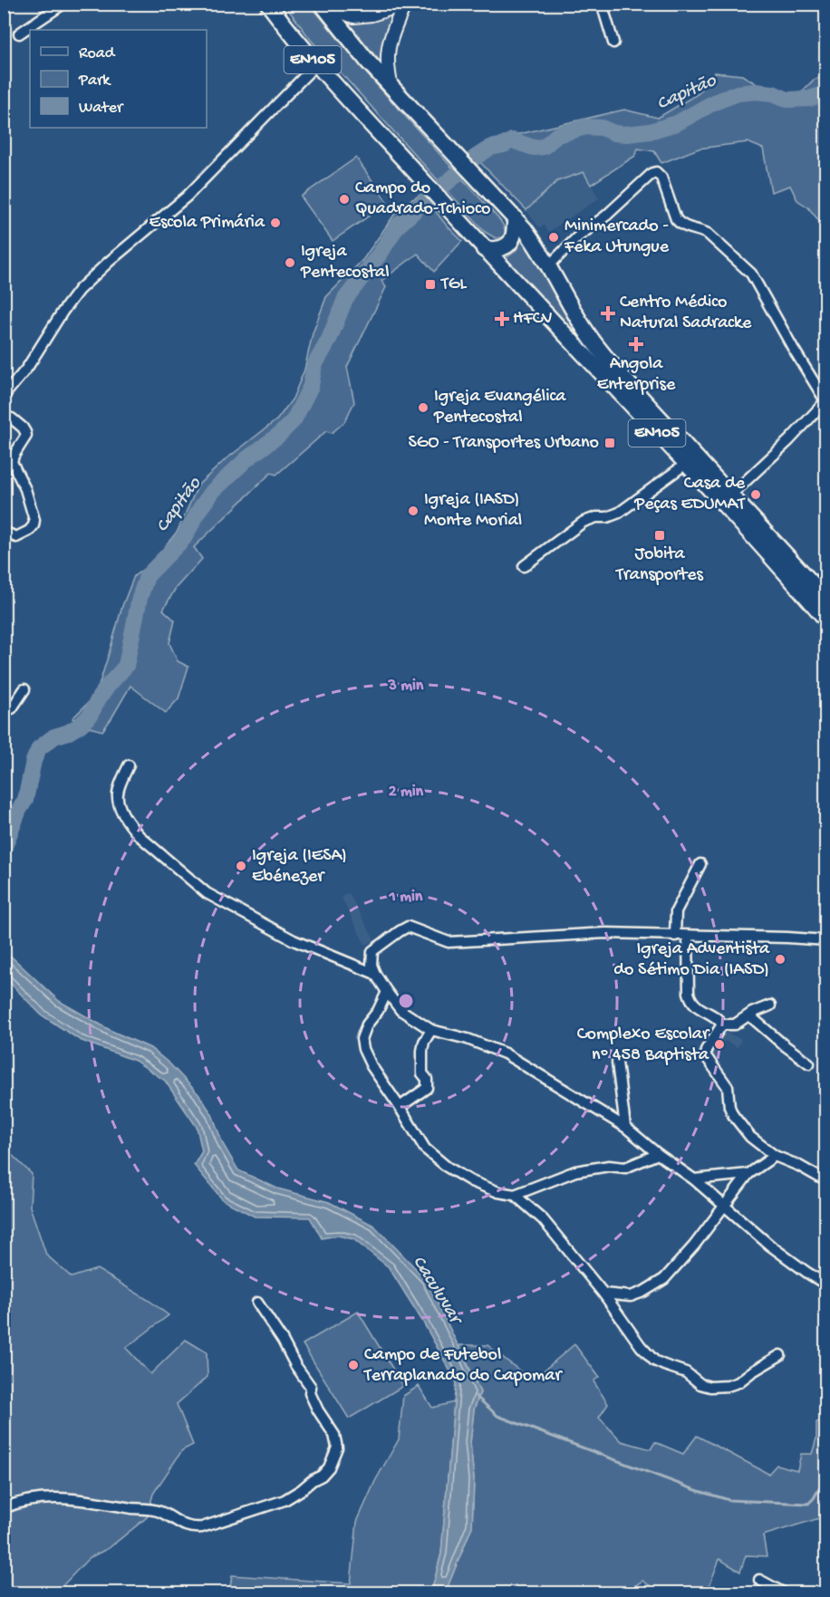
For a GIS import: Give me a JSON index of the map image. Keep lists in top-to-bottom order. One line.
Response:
{"streets":{"main road":["EN105"]},"water":["Capitão","Caculuvar"],"places":{"other":["Campo do Quadrado-Tchioco","Escola Primária","Minimercado - Feka Utungue","Igreja Pentecostal","Igreja Evangélica Pentecostal","Casa de Peças EDUMAT","Igreja (IASD) Monte Morial","Igreja (IESA) Ebénezer","Igreja Adventista do Sétimo Dia (IASD)","Complexo Escolar nº 458 Baptista","Campo de Futebol Terraplanado do Capomar"],"transit":["TGL","SGO - Transportes Urbano","Jobita Transportes"],"health":["Centro Médico Natural Sadracke","HFCV","Angola Enterprise"]},"legend":["Road","Park","Water"],"rings":["3 min","2 min","1 min"]}
